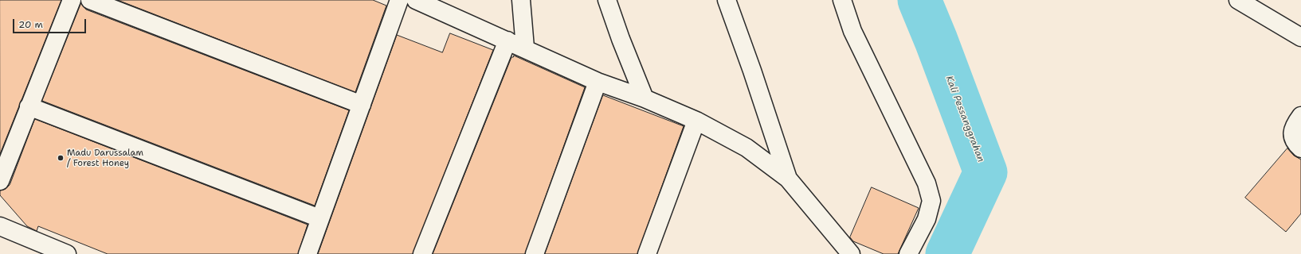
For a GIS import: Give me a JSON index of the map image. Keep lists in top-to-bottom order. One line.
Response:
{"water":["Kali Pessanggrahan"],"places":["Madu Darussalam / Forest Honey"],"scale_bar":"20 m"}
